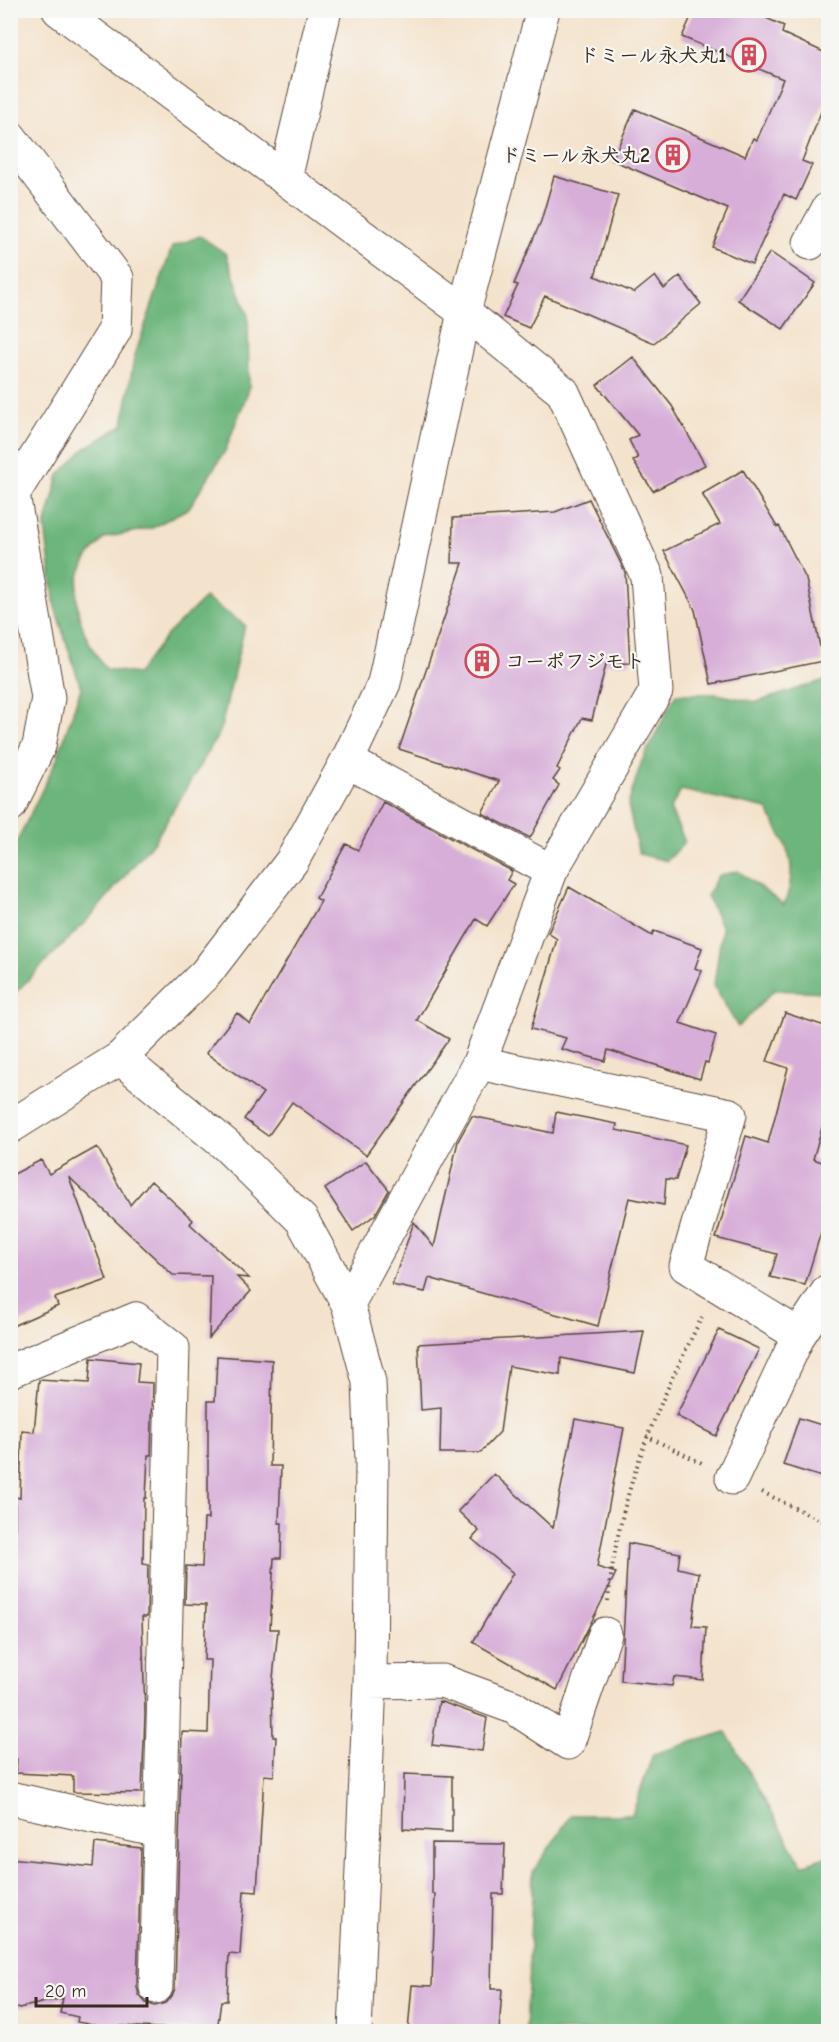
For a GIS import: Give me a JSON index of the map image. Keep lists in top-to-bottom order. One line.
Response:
{"places":{"building":["ドミール永犬丸1","ドミール永犬丸2","コーポフジモト"]},"scale_bar":"20 m"}
